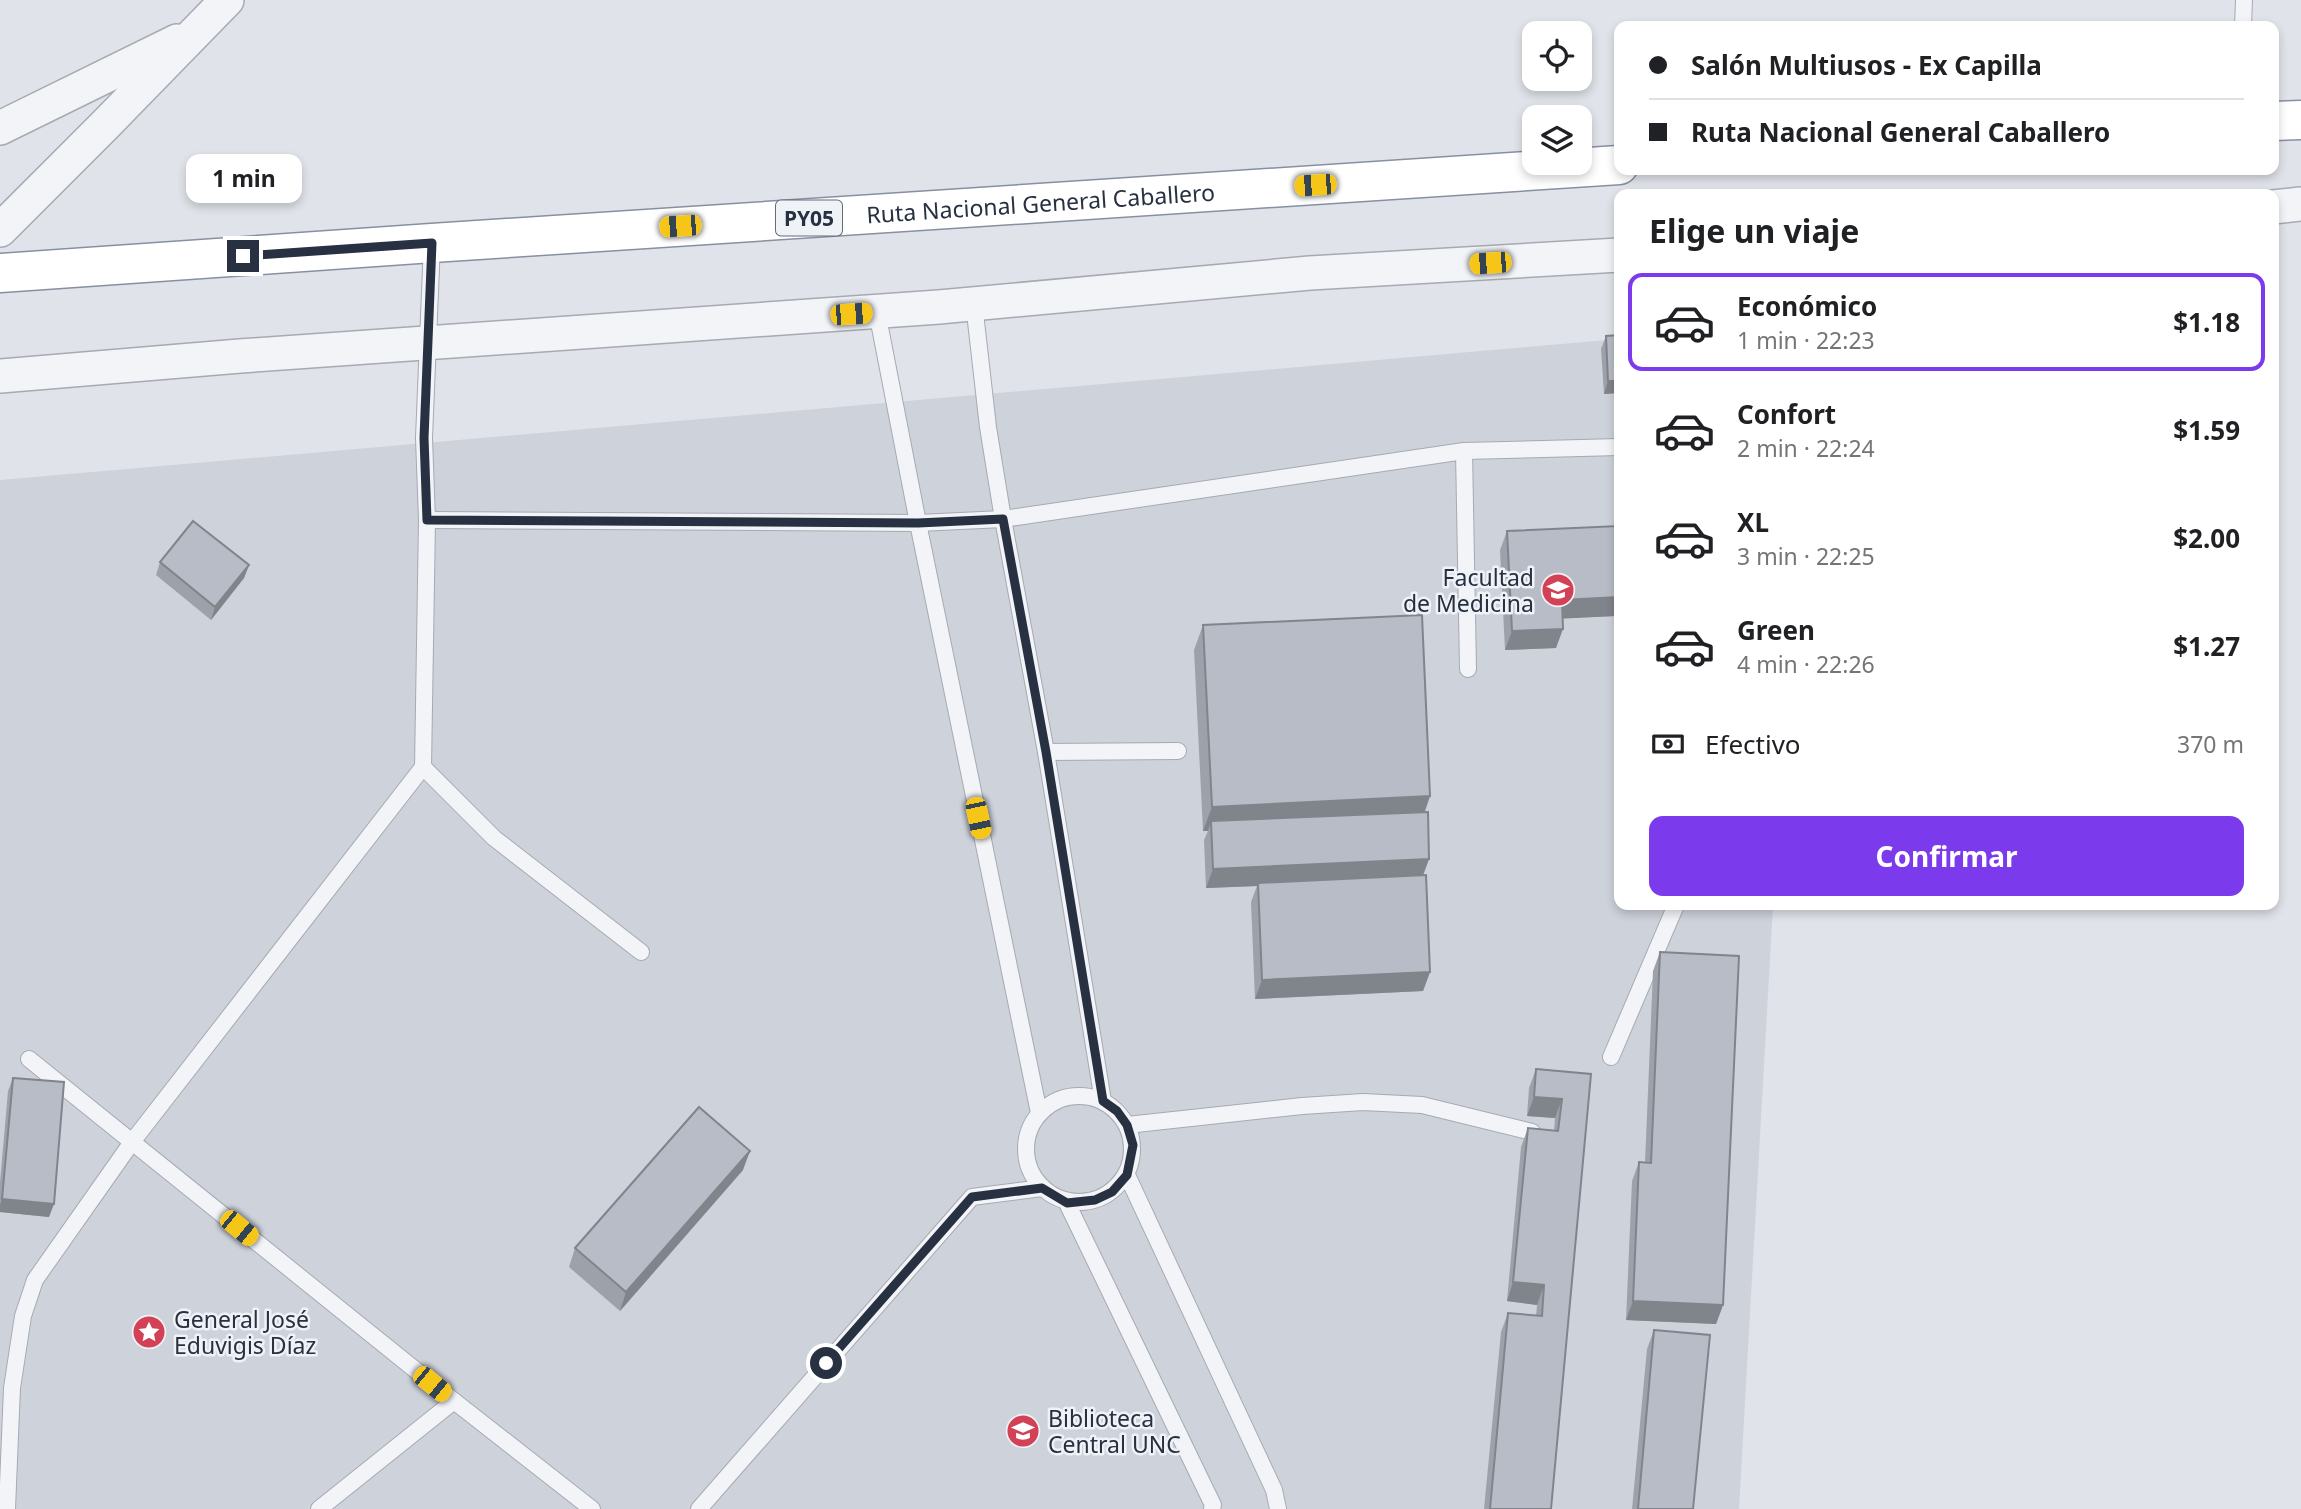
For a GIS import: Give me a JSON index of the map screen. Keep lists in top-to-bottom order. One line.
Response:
{"streets":{"highway":["Ruta Nacional General Caballero","PY05"]},"places":{"school or university":["Facultad de Medicina","Biblioteca Central UNC"],"place":["General José Eduvigis Díaz"]},"page":{"banner":["Salón Multiusos - Ex Capilla","Ruta Nacional General Caballero"],"bubble":"1 min","heading":"Elige un viaje","list":[{"name":"Económico","note":"1 min · 22:23","value":"$1.18"},{"name":"Confort","note":"2 min · 22:24","value":"$1.59"},{"name":"XL","note":"3 min · 22:25","value":"$2.00"},{"name":"Green","note":"4 min · 22:26","value":"$1.27"}],"pay":["Efectivo","370 m"],"buttons":"Confirmar"}}
